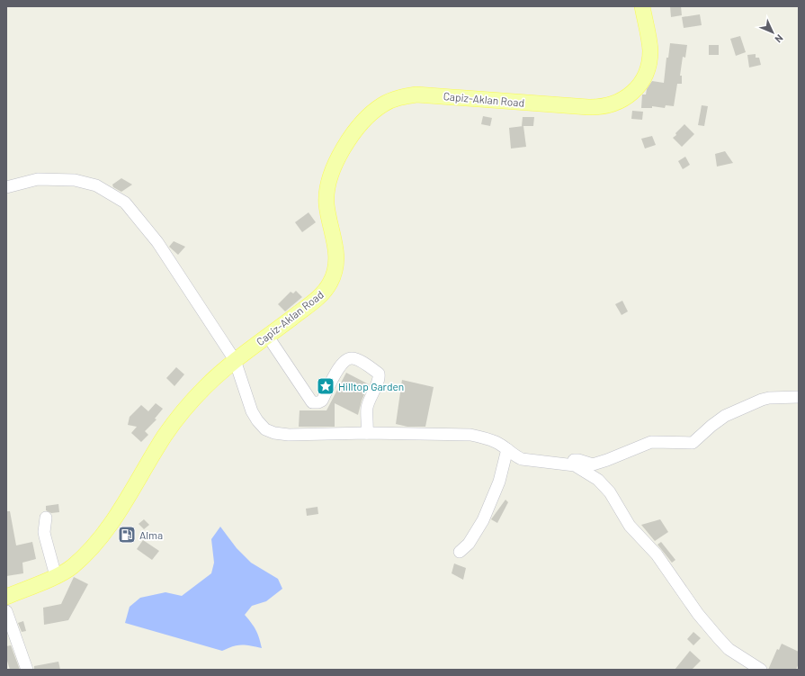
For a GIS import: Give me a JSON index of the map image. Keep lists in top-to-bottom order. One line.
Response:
{"streets":{"main road":["Capiz-Aklan Road"]},"places":{"place":["Hilltop Garden"],"fuel station":["Alma"]},"north":"bottom right"}
